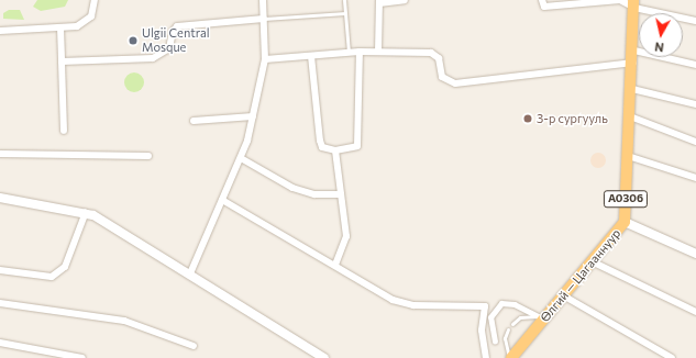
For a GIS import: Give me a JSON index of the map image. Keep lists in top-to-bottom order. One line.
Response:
{"streets":{"highway":["A0306","Өлгий — Цагааннуур"]},"places":["Ulgii Central Mosque","3-р сургууль"],"north":"bottom"}
